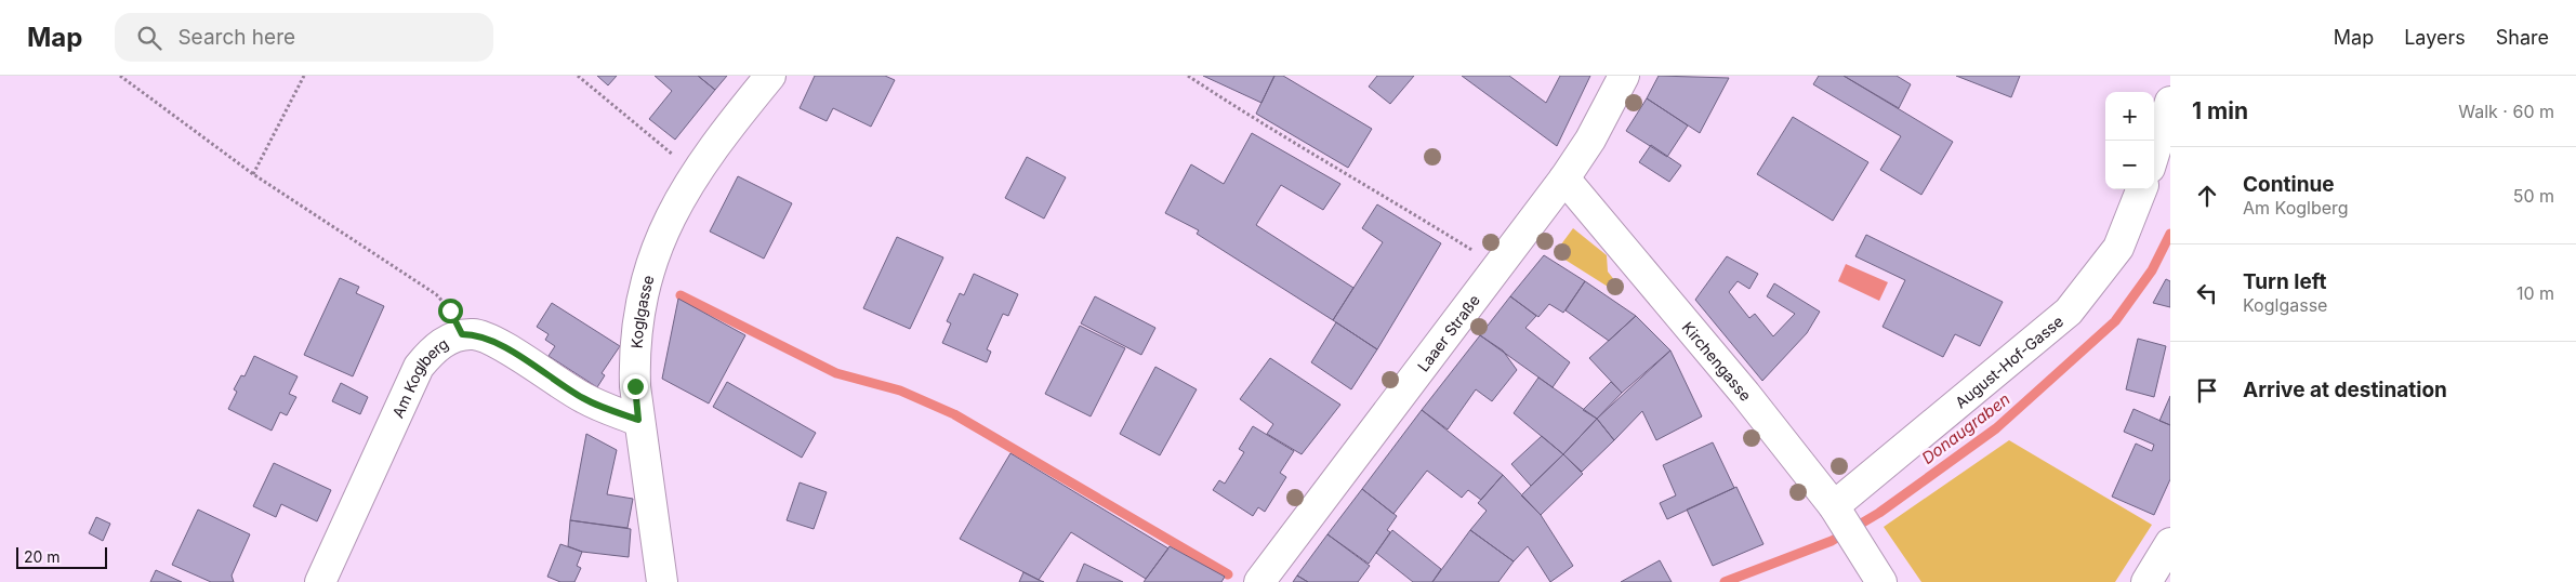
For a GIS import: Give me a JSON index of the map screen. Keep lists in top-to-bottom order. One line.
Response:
{"streets":{"street":["Koglgasse","Laaer Straße","Kirchengasse","August-Hof-Gasse","Am Koglberg"]},"crossings":[["Koglgasse","Am Koglberg"],["Laaer Straße","Kirchengasse"],["Kirchengasse","August-Hof-Gasse"]],"water":["Donaugraben"],"scale_bar":"20 m","page":{"header":"Map","search":"Search here","nav":["Map","Layers","Share"],"heading":["1 min","Walk · 60 m"],"map_buttons":["+","−"],"list":[["Continue","Am Koglberg","50 m"],["Turn left","Koglgasse","10 m"],"Arrive at destination"],"scale":"20 m"}}
